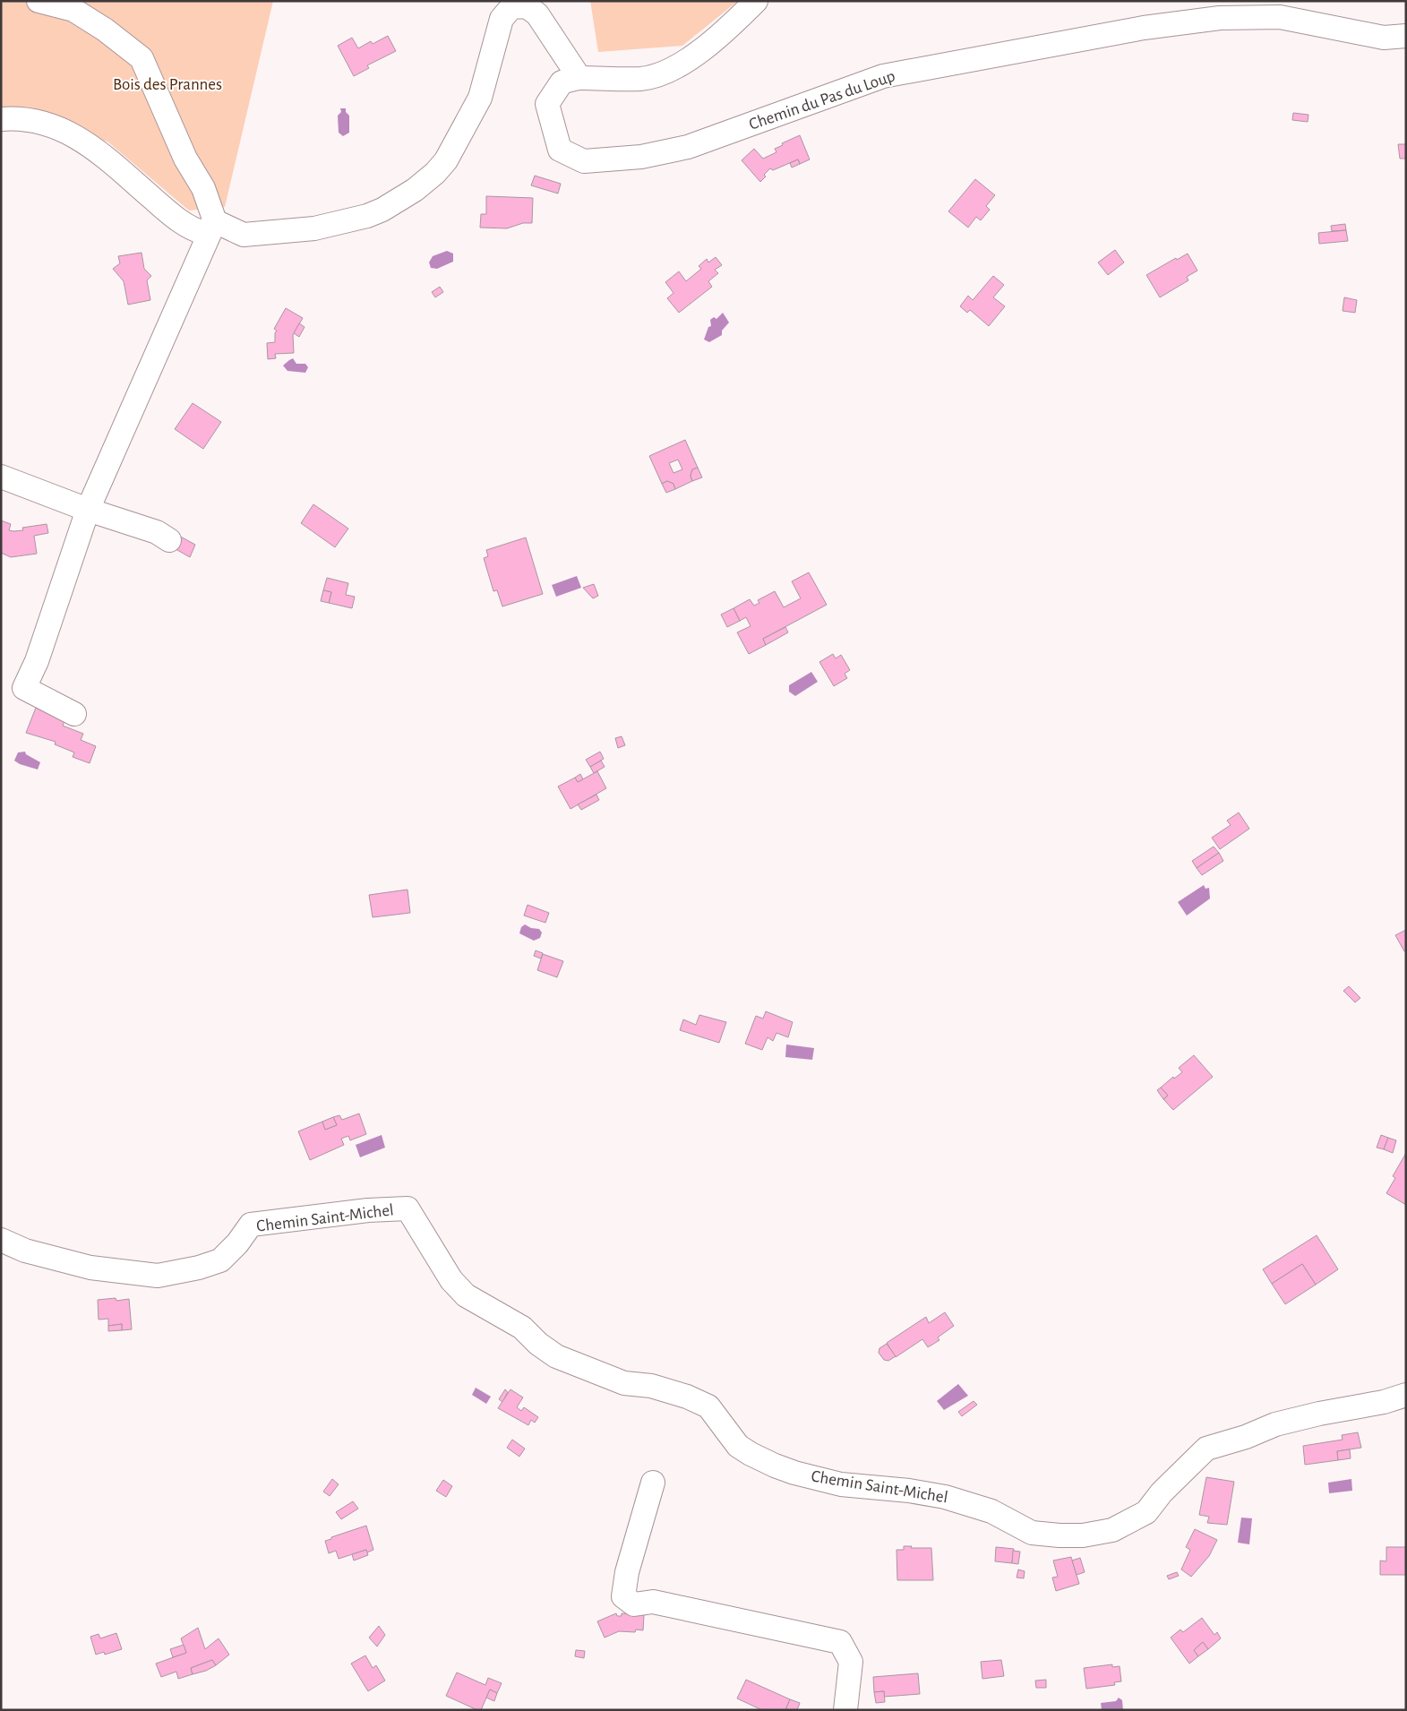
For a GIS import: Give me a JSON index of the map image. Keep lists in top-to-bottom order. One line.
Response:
{"streets":{"street":["Chemin du Pas du Loup","Chemin Saint-Michel"]},"parks":["Bois des Prannes"]}
